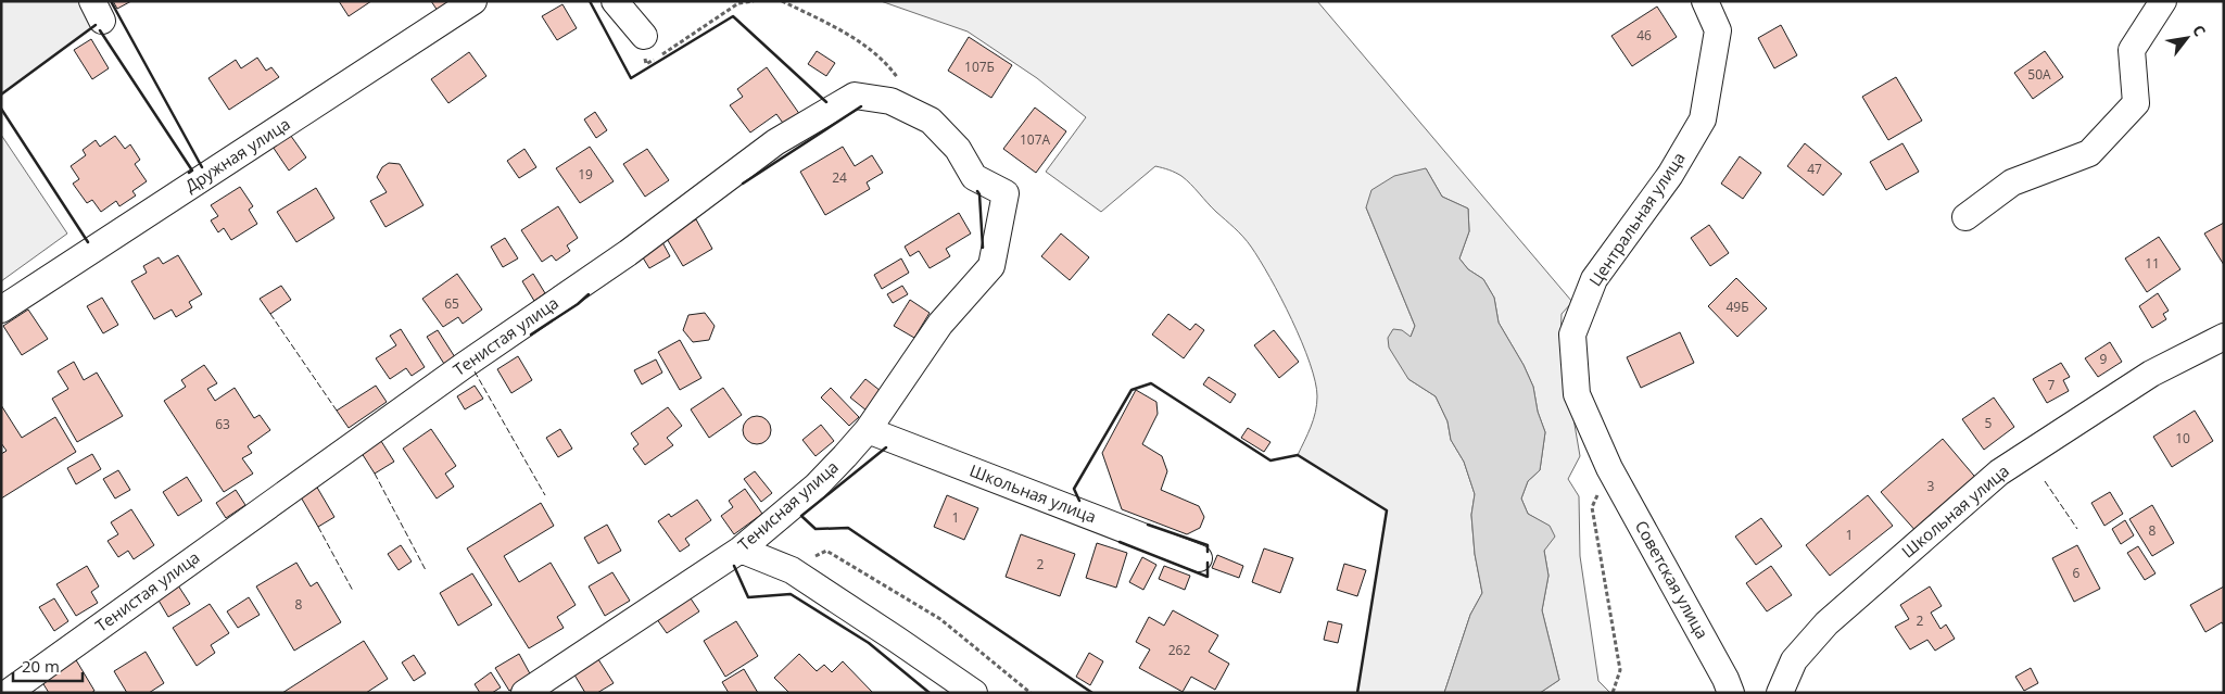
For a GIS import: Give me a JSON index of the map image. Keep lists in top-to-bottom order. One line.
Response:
{"streets":{"street":["Дружная улица","Центральная улица","Тенистая улица","Школьная улица","Тенисная улица","Советская улица"]},"crossings":[["Центральная улица","Советская улица"],["Тенистая улица","Тенисная улица"],["Школьная улица","Тенисная улица"]],"house_numbers":["46","107Б","50А","107А","47","19","24","11","65","49Б","9","7","5","63","10","3","1","8","1","2","6","8","2","262"],"scale_bar":"20 m","north":"top right"}
